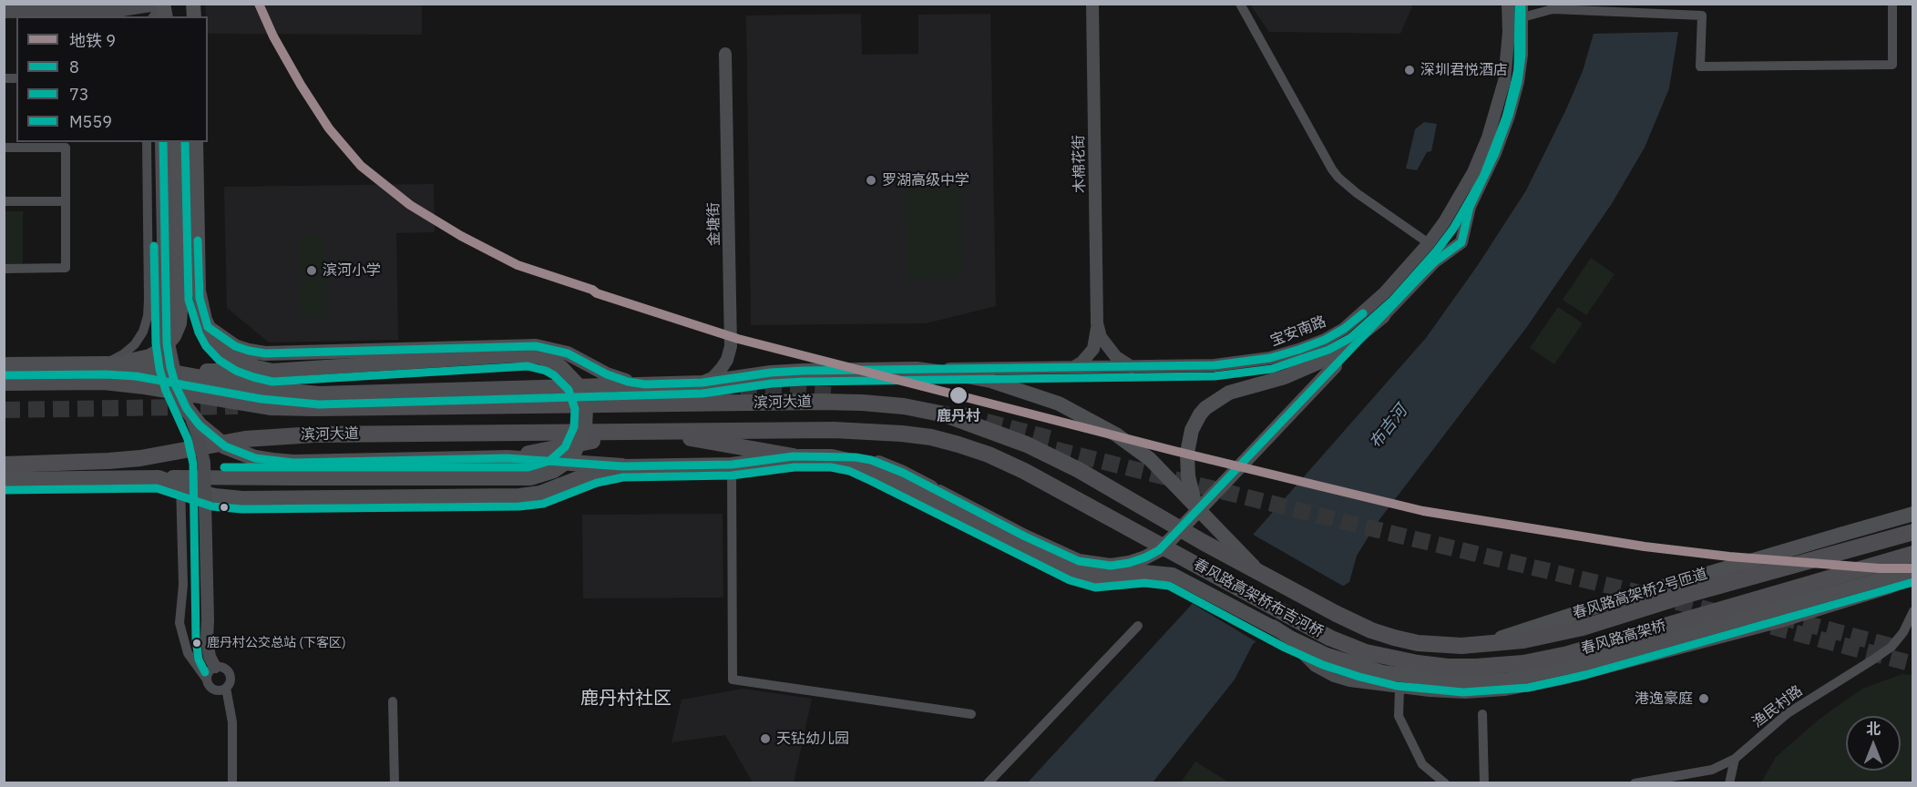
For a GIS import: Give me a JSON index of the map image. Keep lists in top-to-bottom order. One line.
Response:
{"streets":{"highway":["滨河大道","春风路高架桥布吉河桥","春风路高架桥"],"main road":["春风路高架桥2号匝道"],"street":["木棉花街","金塘街","宝安南路","渔民村路"]},"crossings":[["木棉花街","宝安南路"],["滨河大道","春风路高架桥布吉河桥"],["春风路高架桥2号匝道","春风路高架桥"],["春风路高架桥布吉河桥","春风路高架桥"]],"districts":["鹿丹村社区"],"water":["布吉河"],"places":["深圳君悦酒店","罗湖高级中学","滨河小学","鹿丹村","鹿丹村公交总站 (下客区)","港逸豪庭","天钻幼儿园"],"lines":["metro line 9","transit line 8","transit line 73","transit line M559"],"legend":["地铁 9","8","73","M559"],"north":"top"}
